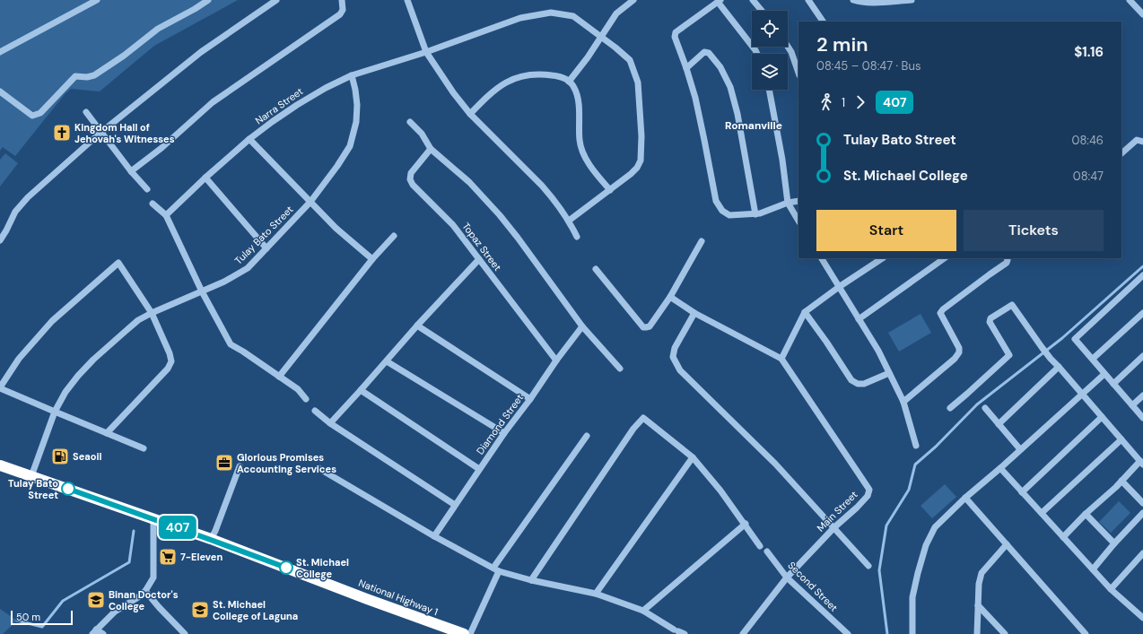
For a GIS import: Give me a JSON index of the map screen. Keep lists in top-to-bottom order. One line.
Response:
{"streets":{"highway":["National Highway 1"],"street":["Narra Street","Tulay Bato Street","Topaz Street","Diamond Street","Main Street","Second Street"]},"crossings":[["Narra Street","Tulay Bato Street"],["Tulay Bato Street","National Highway 1"],["Topaz Street","Diamond Street"],["Main Street","Second Street"]],"districts":["Romanville"],"places":{"church":["Kingdom Hall of Jehovah's Witnesses"],"fuel station":["Seaoil"],"office":["Glorious Promises Accounting Services"],"other":["Tulay Bato Street","St. Michael College"],"supermarket":["7-Eleven"],"school or university":["Binan Doctor's College","St. Michael College of Laguna"]},"lines":["bus line 407"],"scale_bar":"50 m","page":{"on_map":"407","heading":["2 min","08:45 – 08:47 · Bus","$1.16"],"legs":["1","407"],"list":[{"name":"Tulay Bato Street","value":"08:46"},{"name":"St. Michael College","value":"08:47"}],"buttons":["Start","Tickets"],"scale":"50 m"}}
